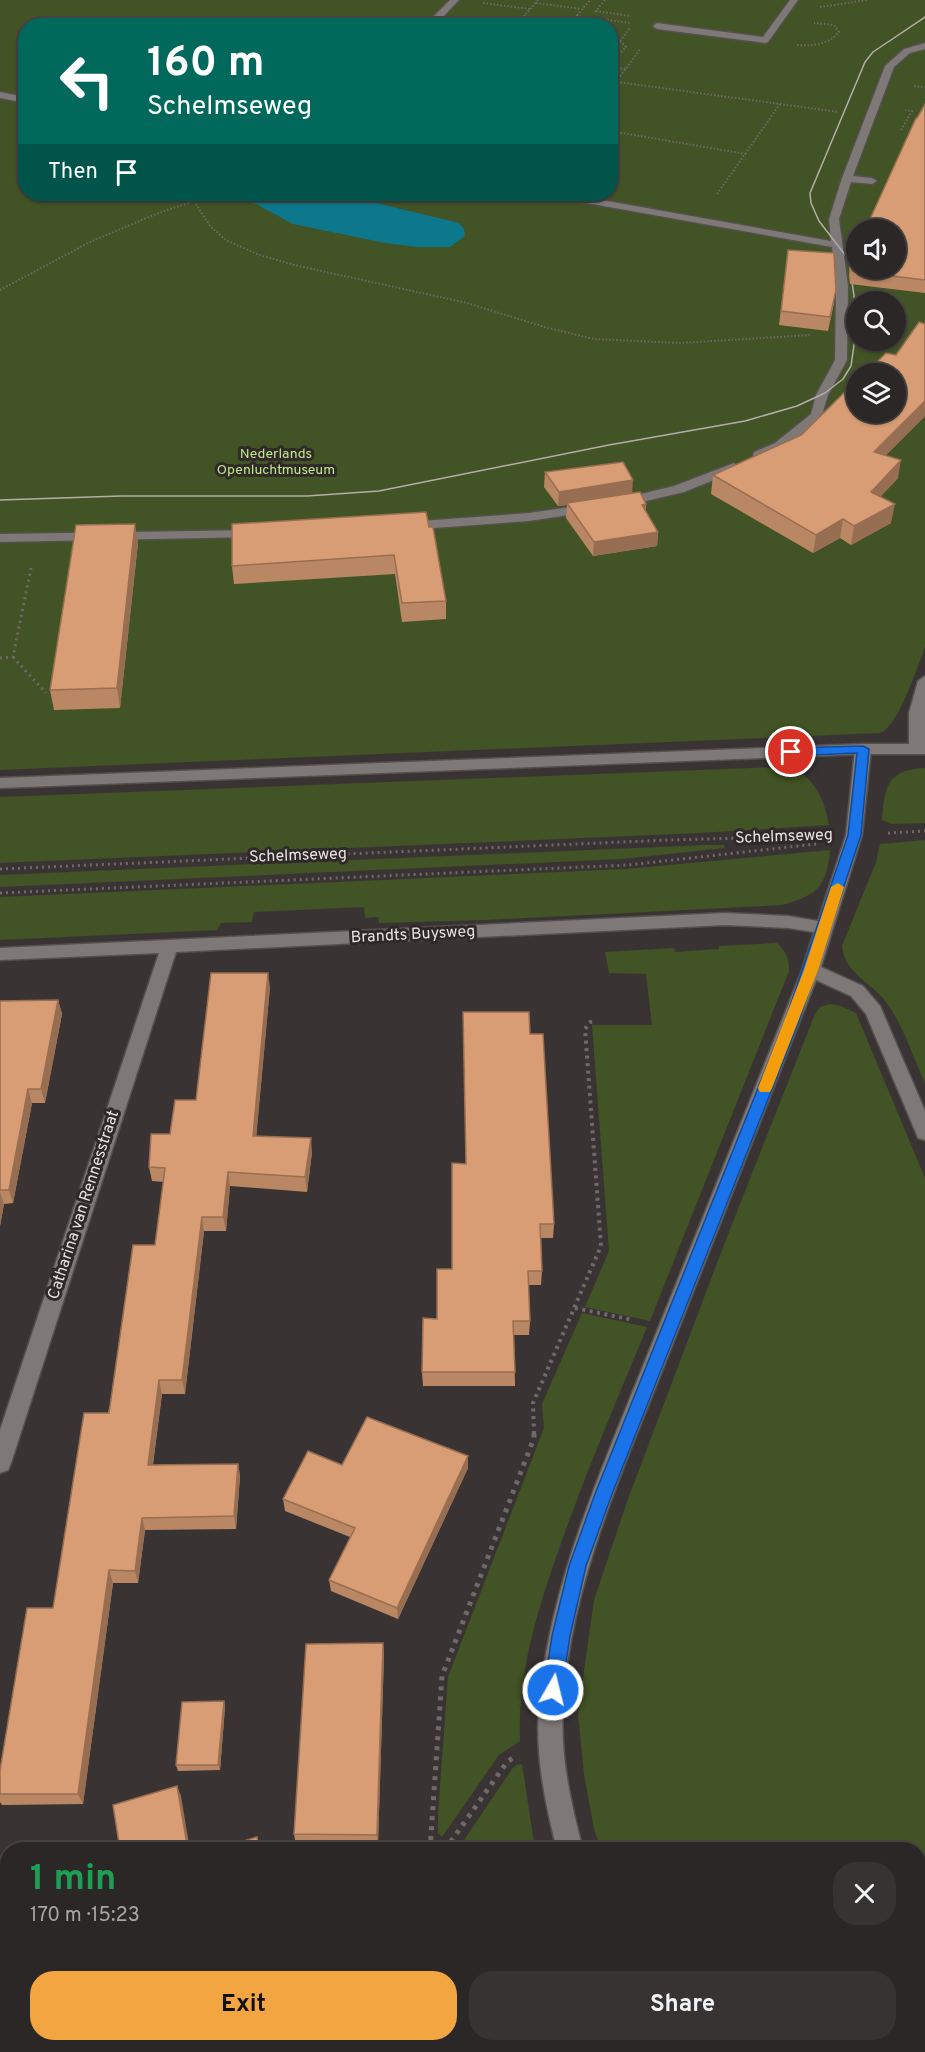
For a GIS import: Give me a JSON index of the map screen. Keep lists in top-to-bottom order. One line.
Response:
{"streets":{"street":["Brandts Buysweg","Catharina van Rennesstraat"],"path":["Schelmseweg"]},"crossings":[["Brandts Buysweg","Catharina van Rennesstraat"]],"parks":["Nederlands Openluchtmuseum"],"page":{"turn":["160 m","Schelmseweg"],"then":"Then","heading":["1 min","170 m · 15:23"],"buttons":["Exit","Share"]}}
